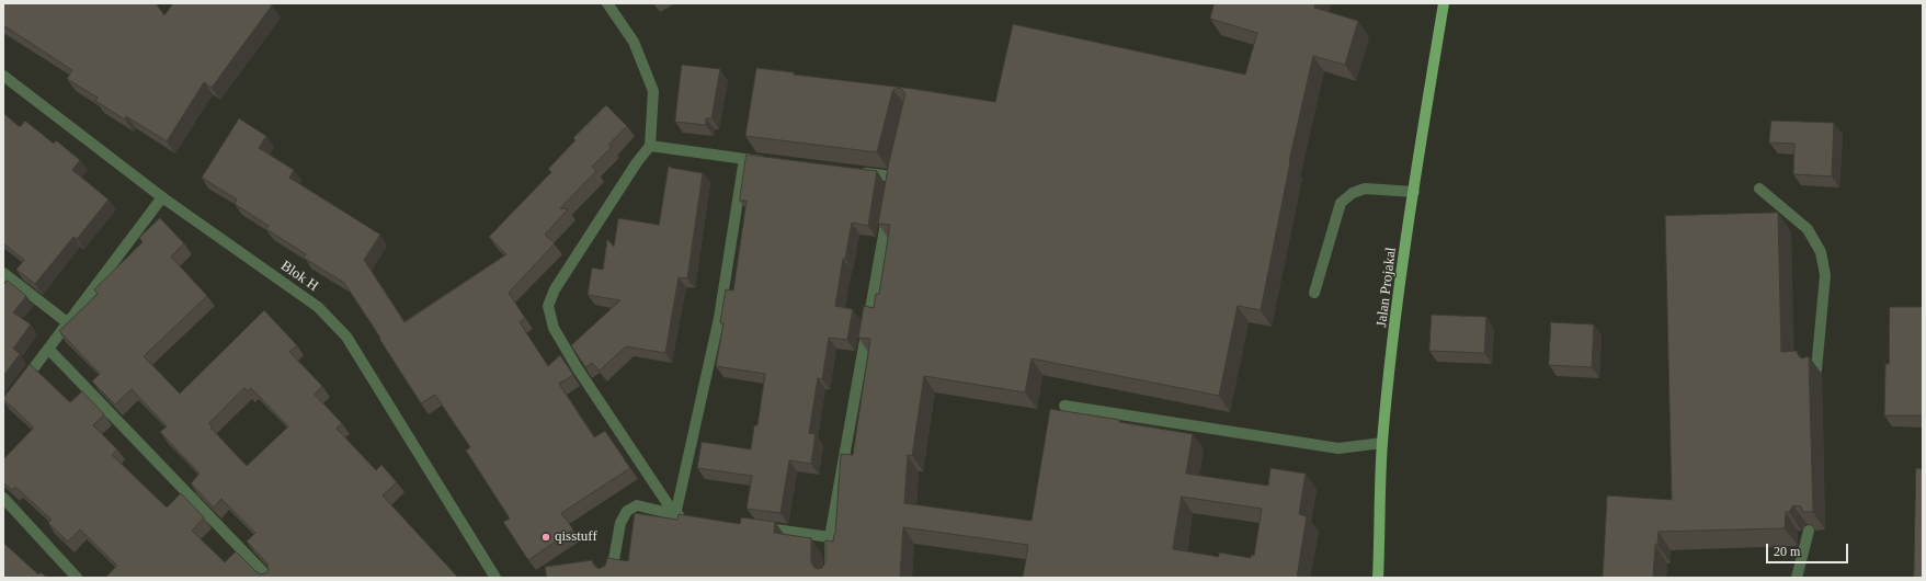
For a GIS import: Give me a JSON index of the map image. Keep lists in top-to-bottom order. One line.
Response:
{"streets":{"main road":["Jalan Projakal"],"street":["Blok H"]},"places":["qisstuff"],"scale_bar":"20 m"}
